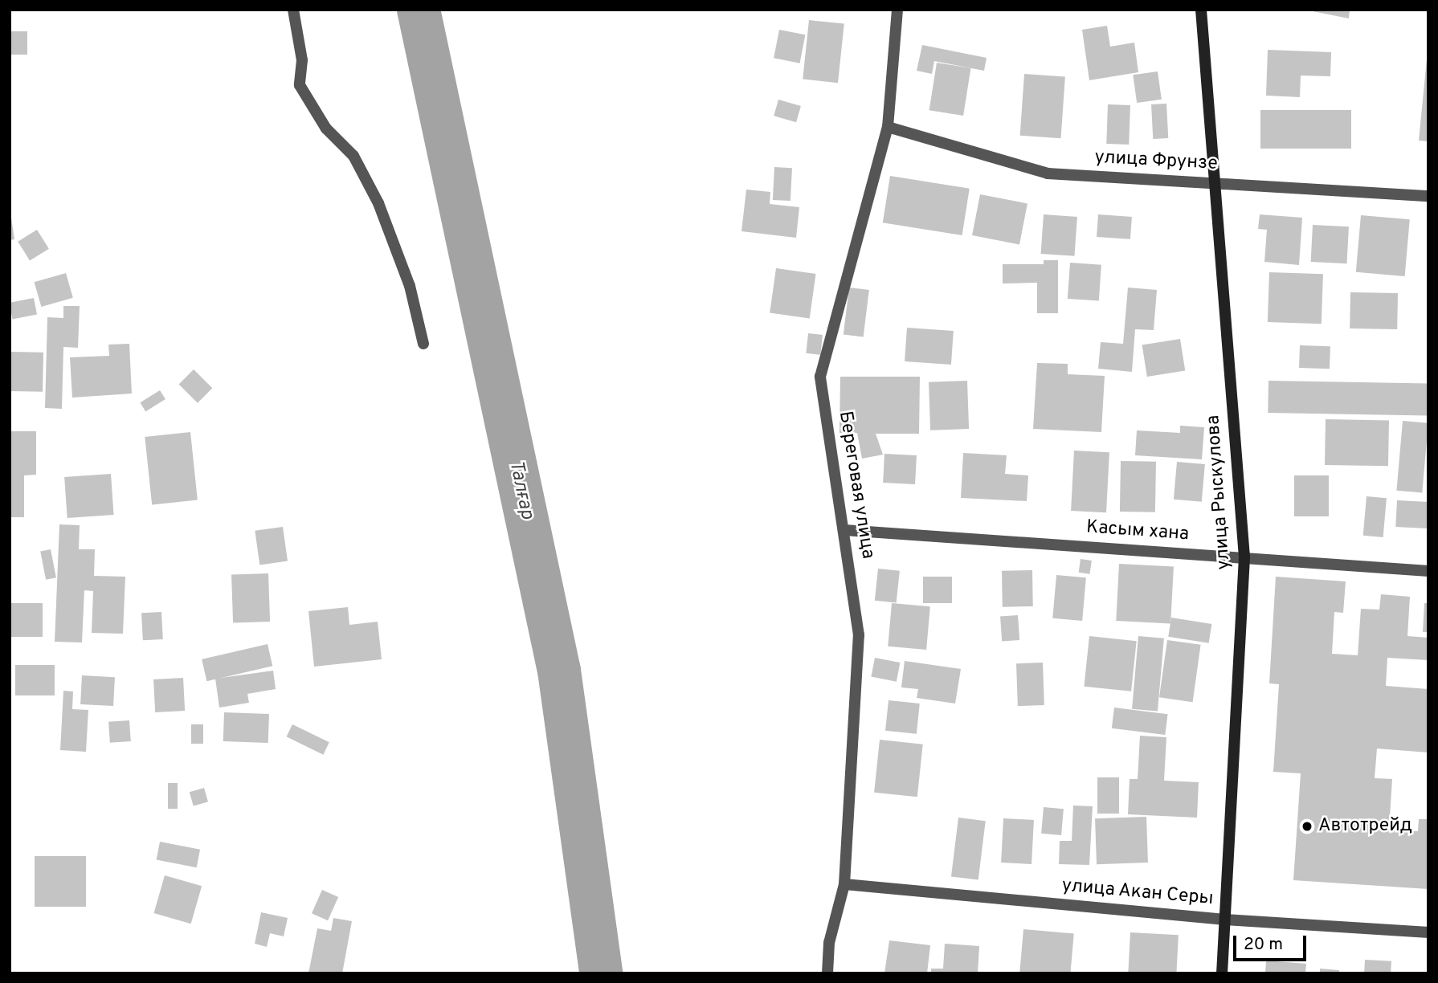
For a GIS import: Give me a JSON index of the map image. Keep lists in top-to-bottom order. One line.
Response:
{"streets":{"main road":["улица Рыскулова"],"street":["улица Фрунзе","Береговая улица","Касым хана","улица Акан Серы"]},"crossings":[["улица Фрунзе","Береговая улица"],["улица Фрунзе","улица Рыскулова"],["Береговая улица","Касым хана"],["Береговая улица","улица Акан Серы"],["улица Рыскулова","Касым хана"],["улица Рыскулова","улица Акан Серы"]],"water":["Талғар"],"places":["Автотрейд"],"scale_bar":"20 m"}
